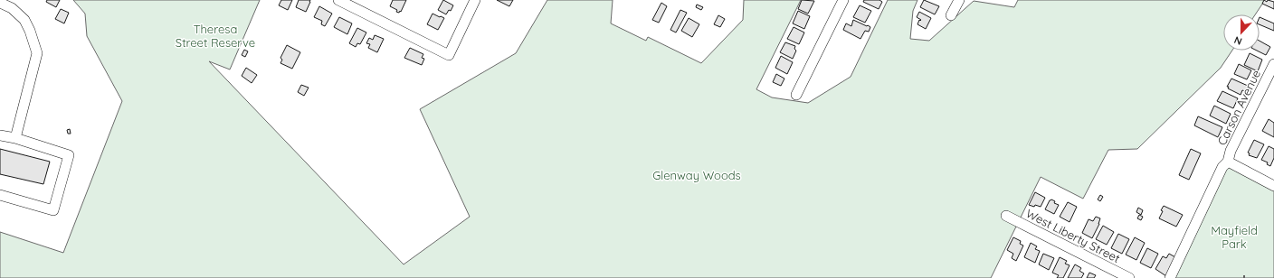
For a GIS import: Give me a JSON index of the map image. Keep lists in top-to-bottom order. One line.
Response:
{"streets":{"street":["Carson Avenue","West Liberty Street"]},"parks":["Theresa Street Reserve","Glenway Woods","Mayfield Park"],"north":"bottom"}
